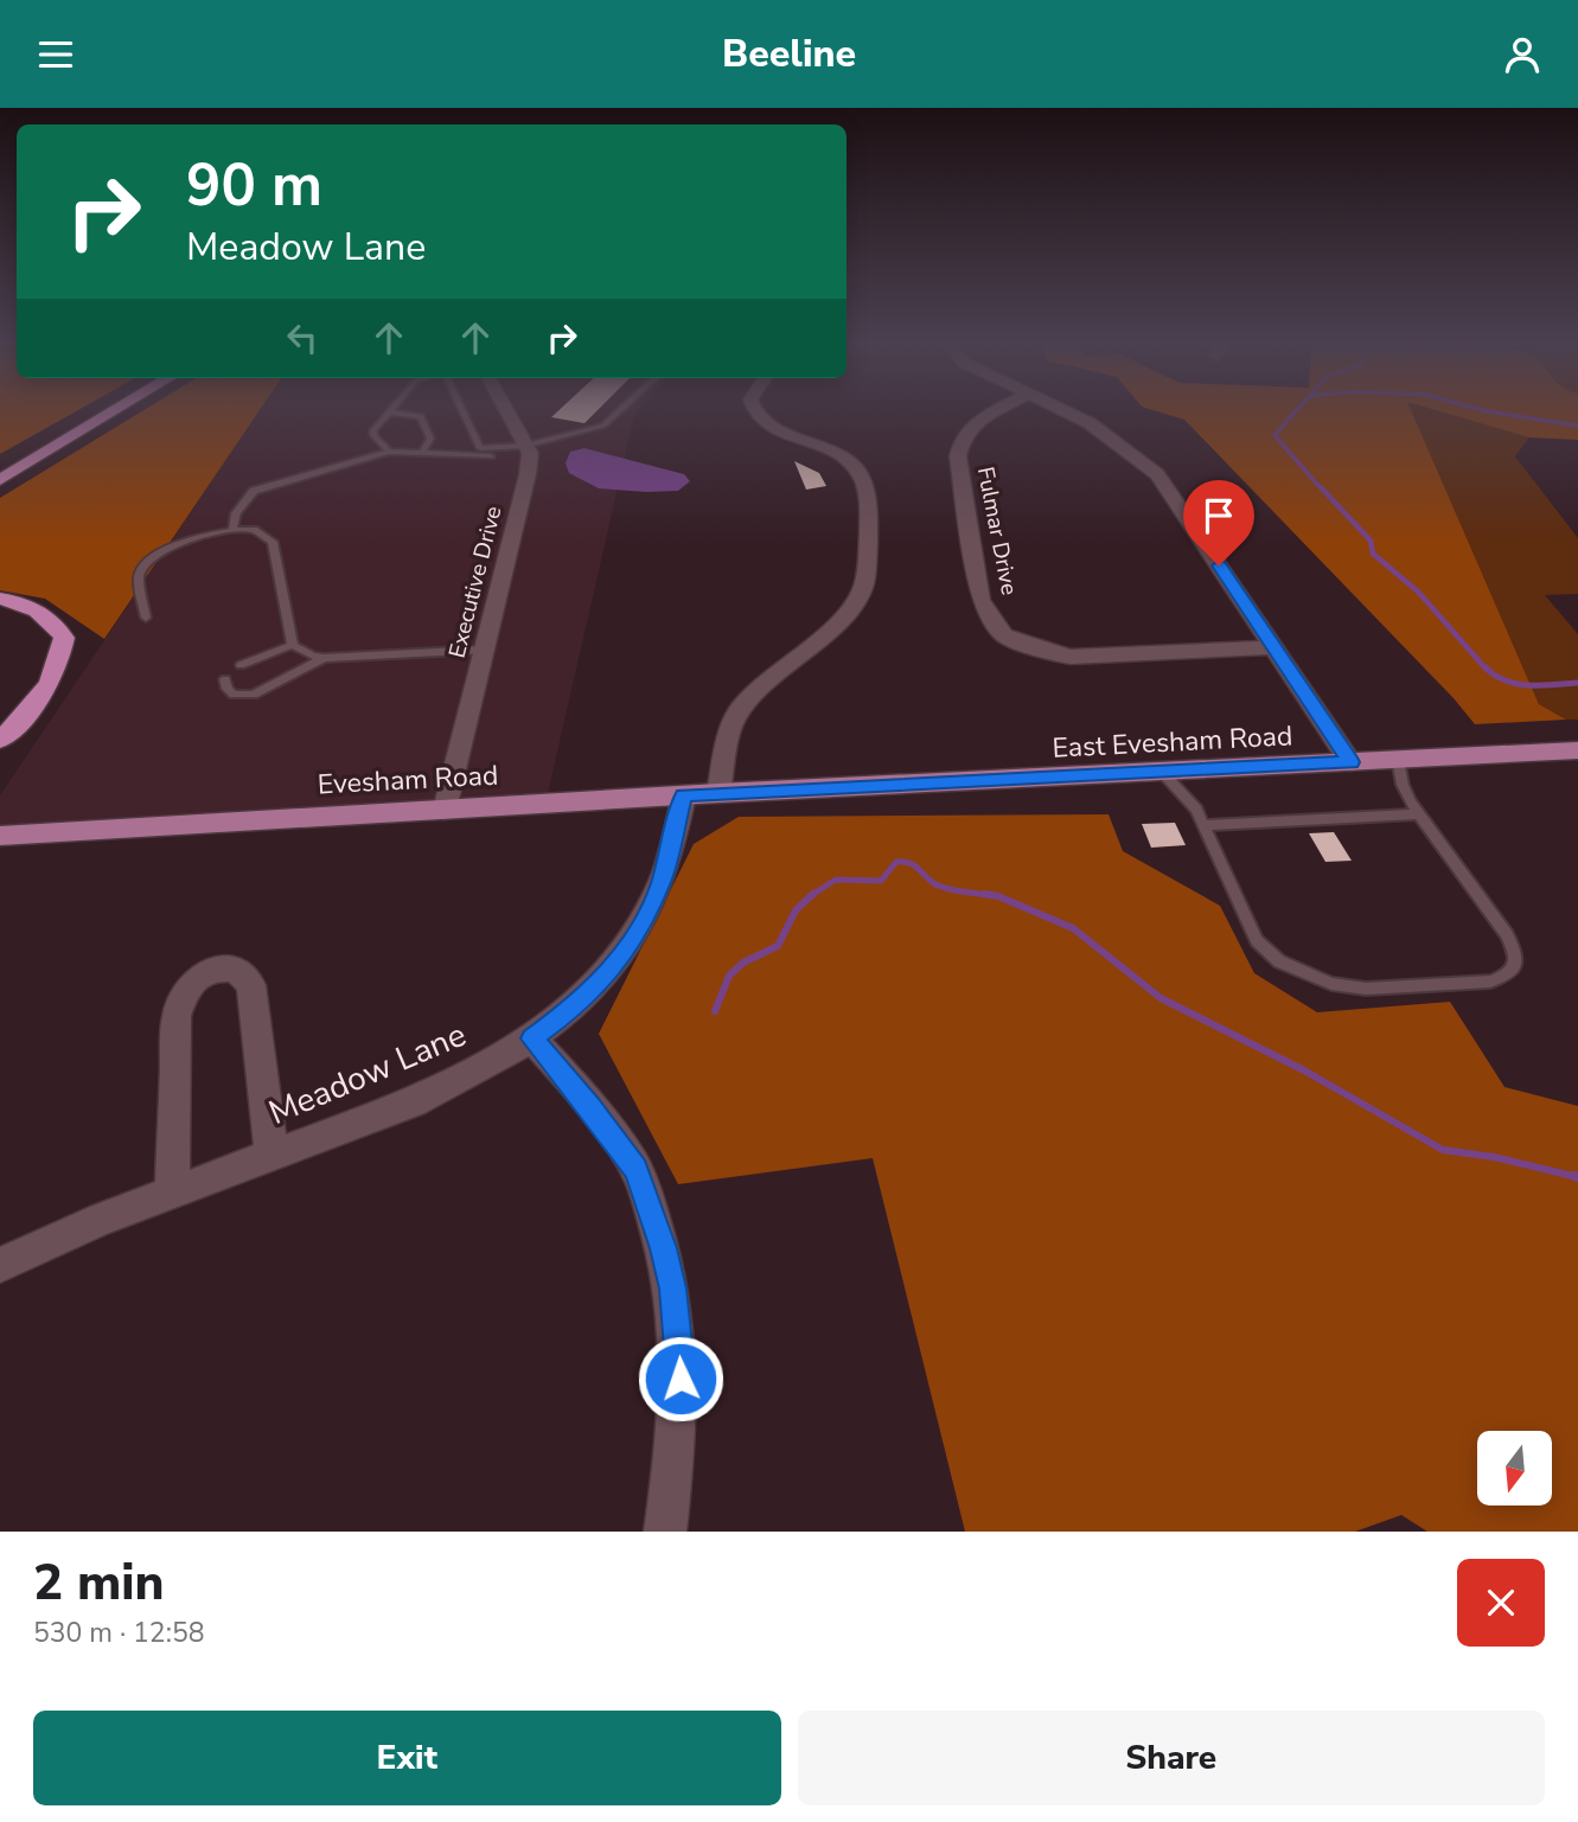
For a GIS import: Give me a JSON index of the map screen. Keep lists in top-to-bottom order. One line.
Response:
{"streets":{"main road":["East Evesham Road","Evesham Road"],"street":["Fulmar Drive","Executive Drive","Meadow Lane"]},"crossings":[["Executive Drive","Evesham Road"],["East Evesham Road","Evesham Road"],["Evesham Road","Meadow Lane"]],"north":"bottom","page":{"header":"Beeline","turn":["90 m","Meadow Lane"],"heading":["2 min","530 m · 12:58"],"buttons":["Exit","Share"]}}
